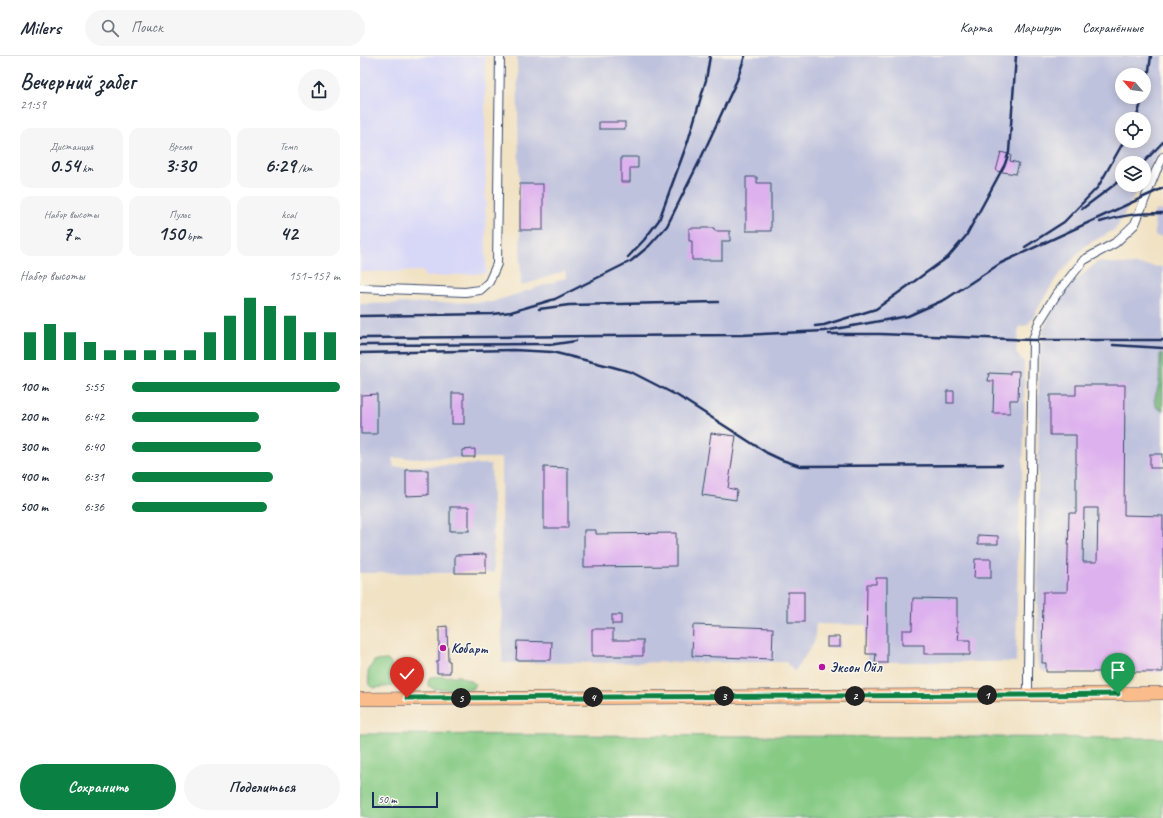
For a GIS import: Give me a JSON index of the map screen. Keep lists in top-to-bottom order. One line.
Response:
{"places":["Кобарт","Эксон Ойл"],"scale_bar":"50 m","north":"top left","page":{"header":"Milers","search":"Поиск","nav":["Карта","Маршрут","Сохранённые"],"heading":["Вечерний забег","21:59"],"stats":[["Дистанция","0.54 km"],["Время","3:30"],["Темп","6:29 /km"],["Набор высоты","7 m"],["Пульс","150 bpm"],["kcal","42"]],"chart":["Набор высоты","151–157 m"],"list":[{"name":"100 m","note":"5:55"},{"name":"200 m","note":"6:42"},{"name":"300 m","note":"6:40"},{"name":"400 m","note":"6:31"},{"name":"500 m","note":"6:36"}],"pins":["1","2","3","4","5"],"buttons":["Сохранить","Поделиться"],"scale":"50 m"}}
